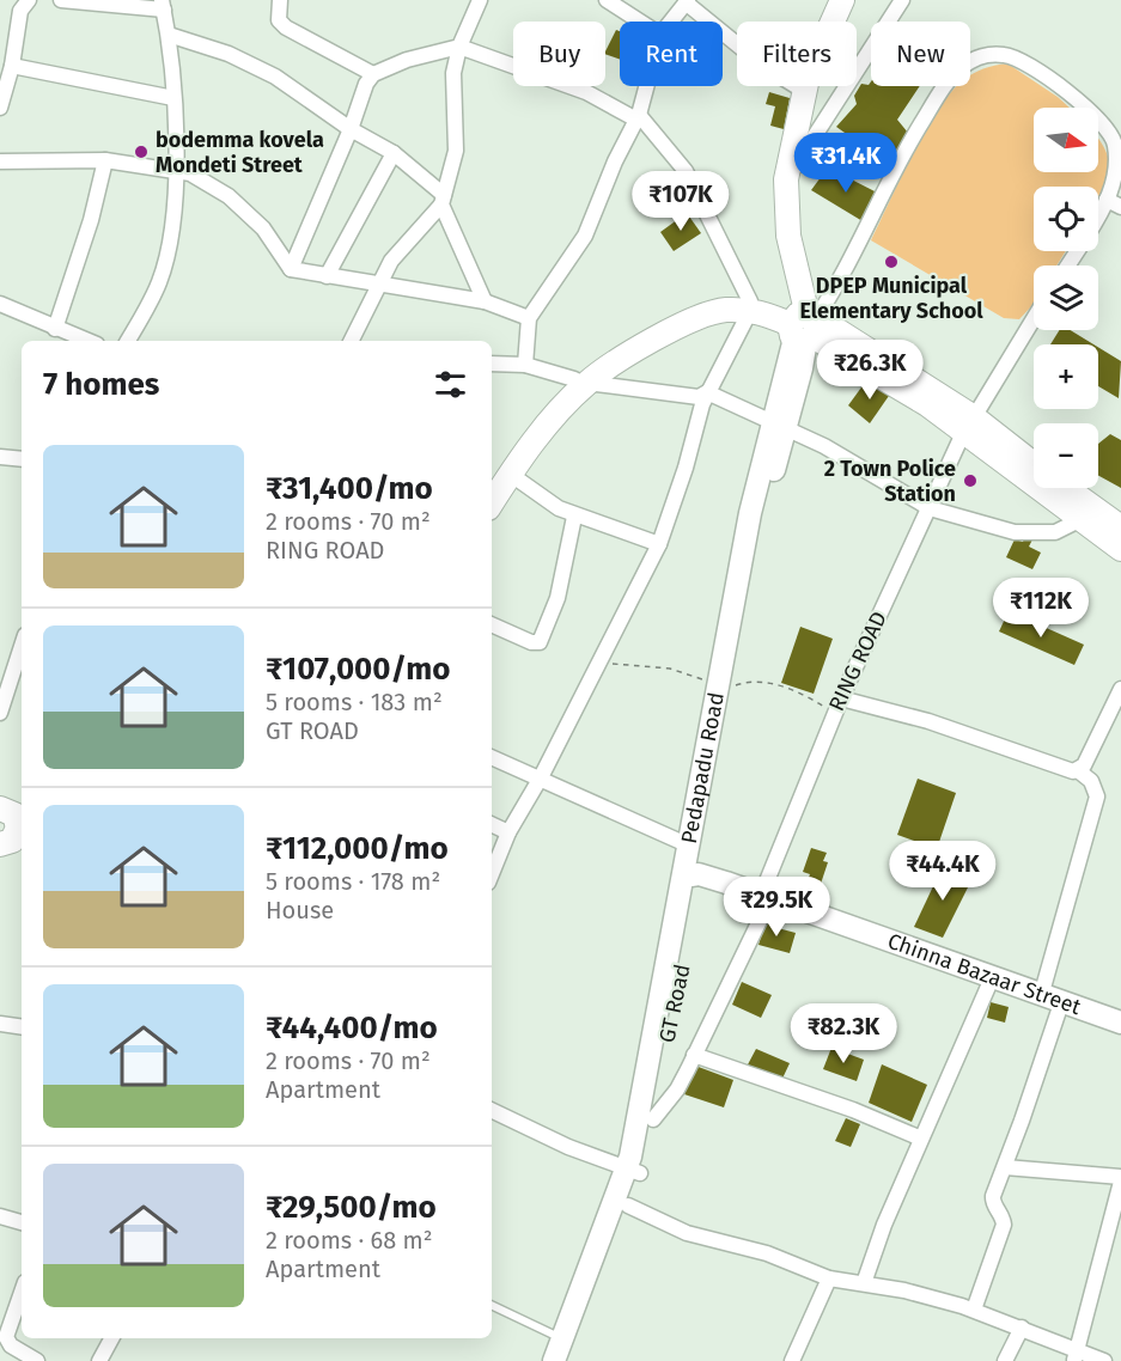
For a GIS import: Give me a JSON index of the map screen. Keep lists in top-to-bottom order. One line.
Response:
{"streets":{"main road":["Pedapadu Road","Chinna Bazaar Street","GT Road"],"street":["RING ROAD"]},"crossings":[["RING ROAD","Chinna Bazaar Street"],["RING ROAD","GT Road"],["Pedapadu Road","Chinna Bazaar Street"],["Pedapadu Road","GT Road"],["Chinna Bazaar Street","GT Road"]],"places":["bodemma kovela Mondeti Street","DPEP Municipal Elementary School","2 Town Police Station"],"north":"right","page":{"chip":["Buy","Rent","Filters","New"],"map_buttons":["+","−"],"price":["₹31.4K","₹107K","₹26.3K","₹112K","₹44.4K","₹29.5K","₹82.3K"],"heading":"7 homes","list":[{"name":"₹31,400/mo","note":"2 rooms · 70 m² · RING ROAD"},{"name":"₹107,000/mo","note":"5 rooms · 183 m² · GT ROAD"},{"name":"₹112,000/mo","note":"5 rooms · 178 m² · House"},{"name":"₹44,400/mo","note":"2 rooms · 70 m² · Apartment"},{"name":"₹29,500/mo","note":"2 rooms · 68 m² · Apartment"}]}}
